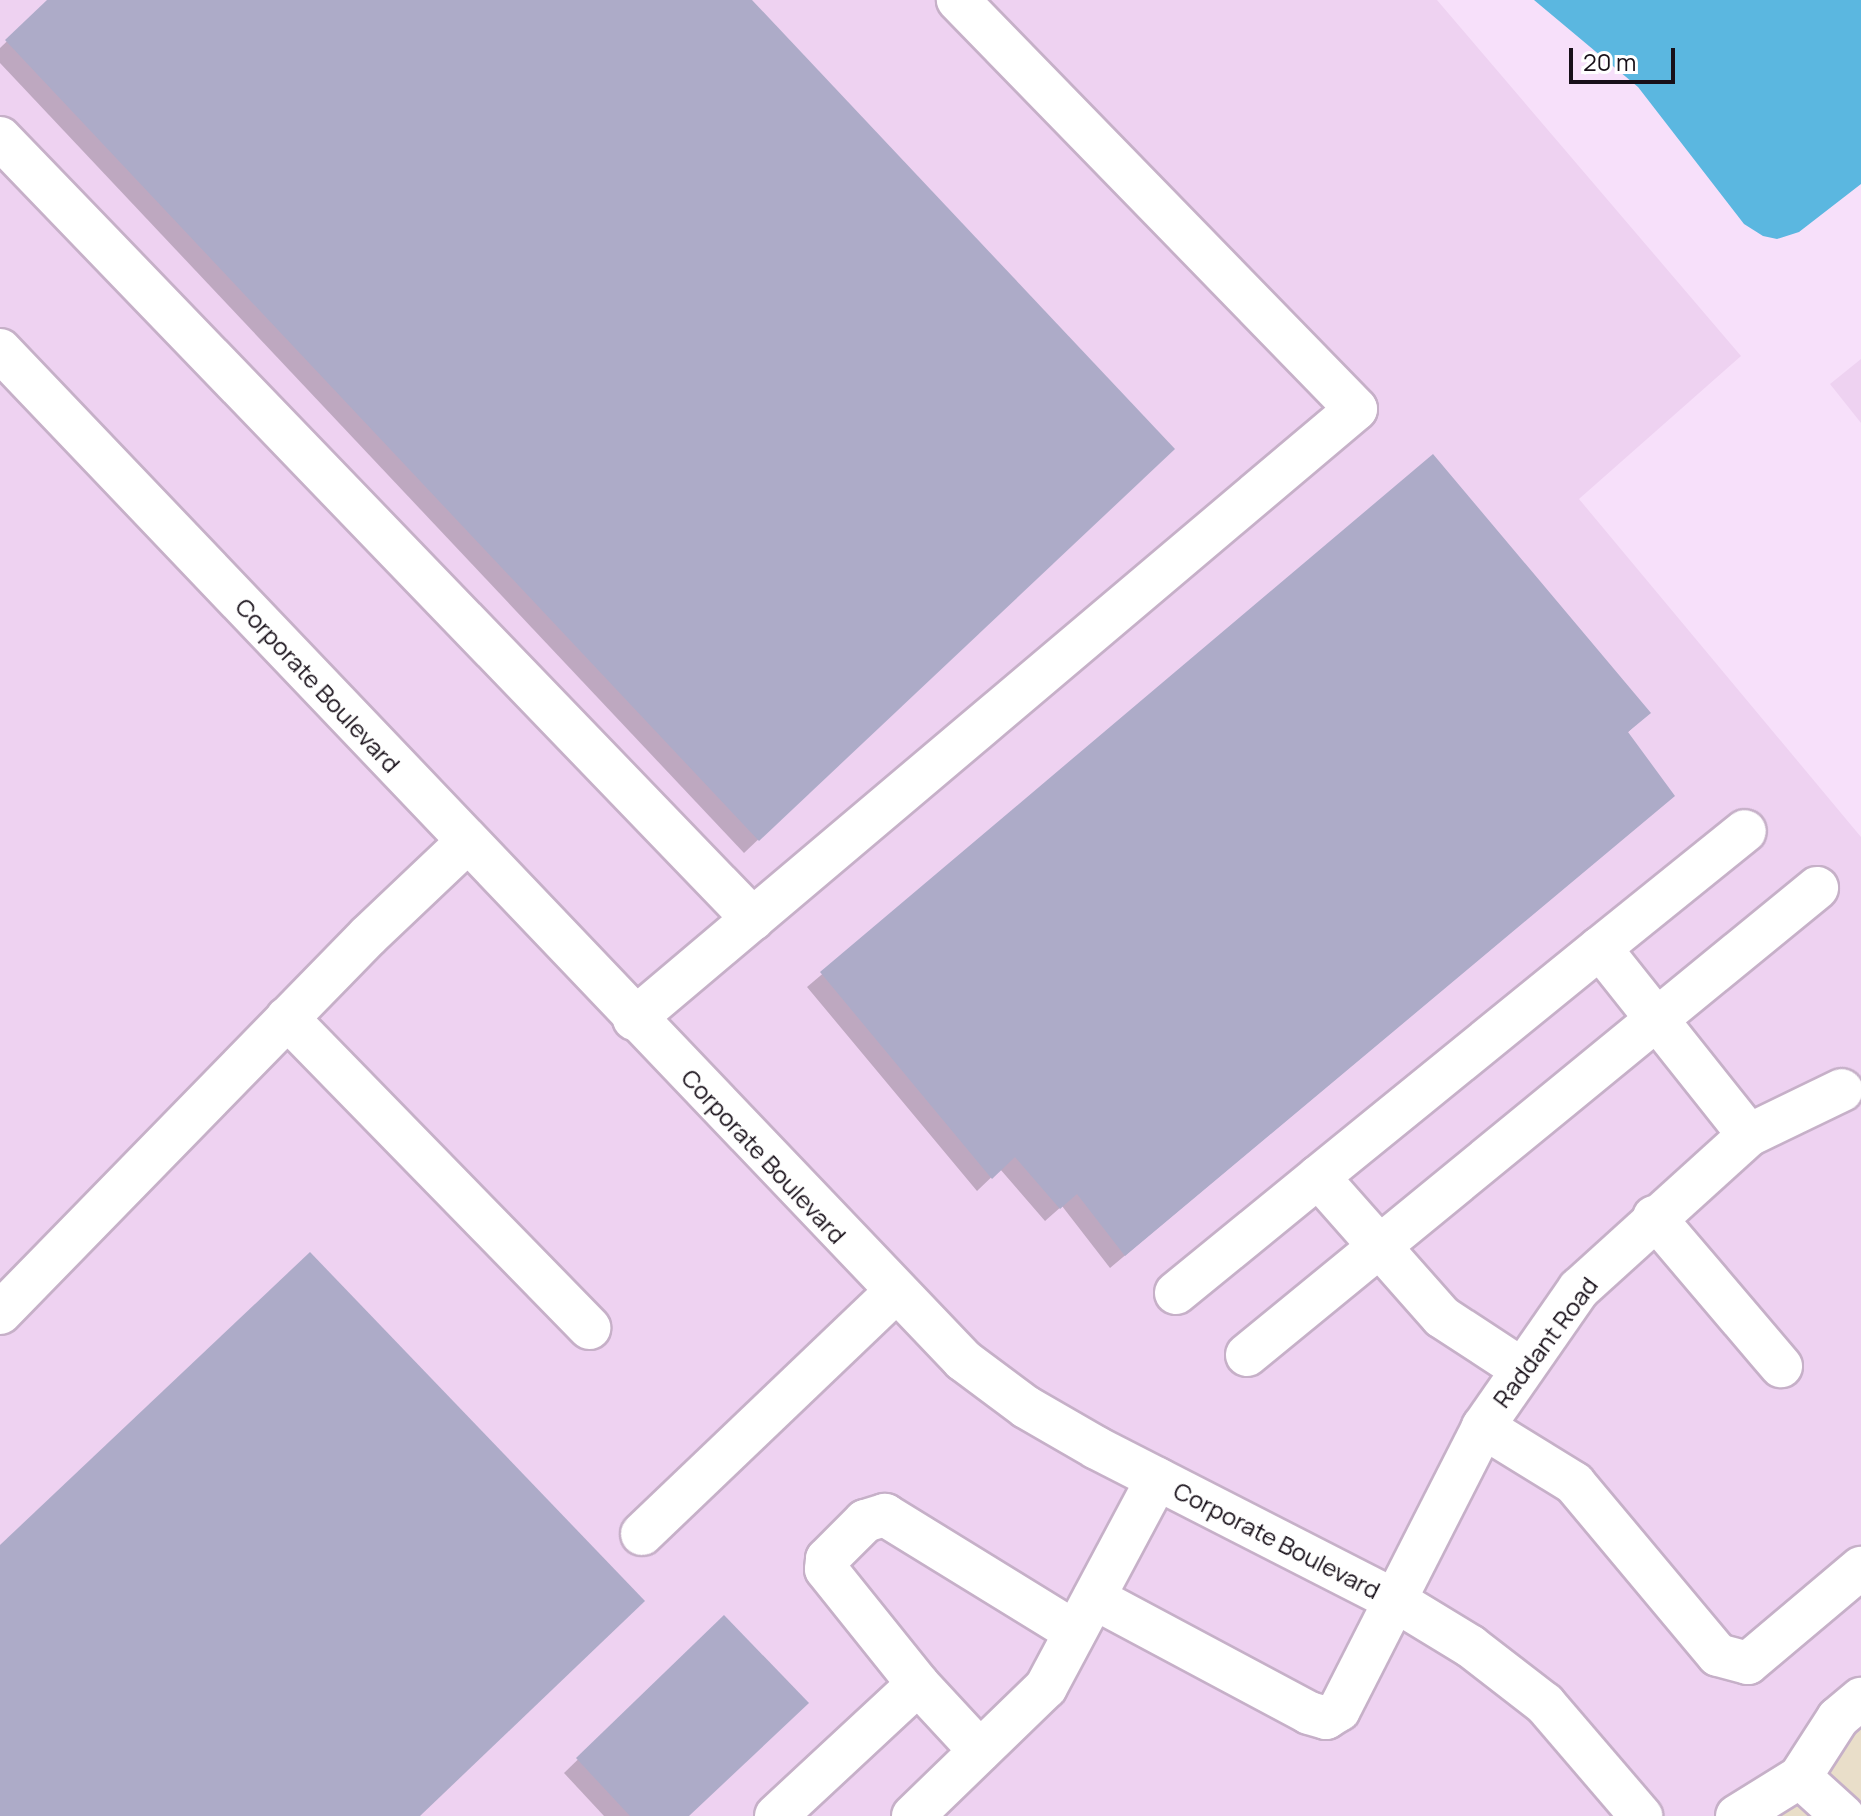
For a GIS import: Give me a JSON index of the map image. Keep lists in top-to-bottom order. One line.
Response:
{"streets":{"street":["Corporate Boulevard","Raddant Road"]},"crossings":[["Corporate Boulevard","Raddant Road"]],"scale_bar":"20 m"}
